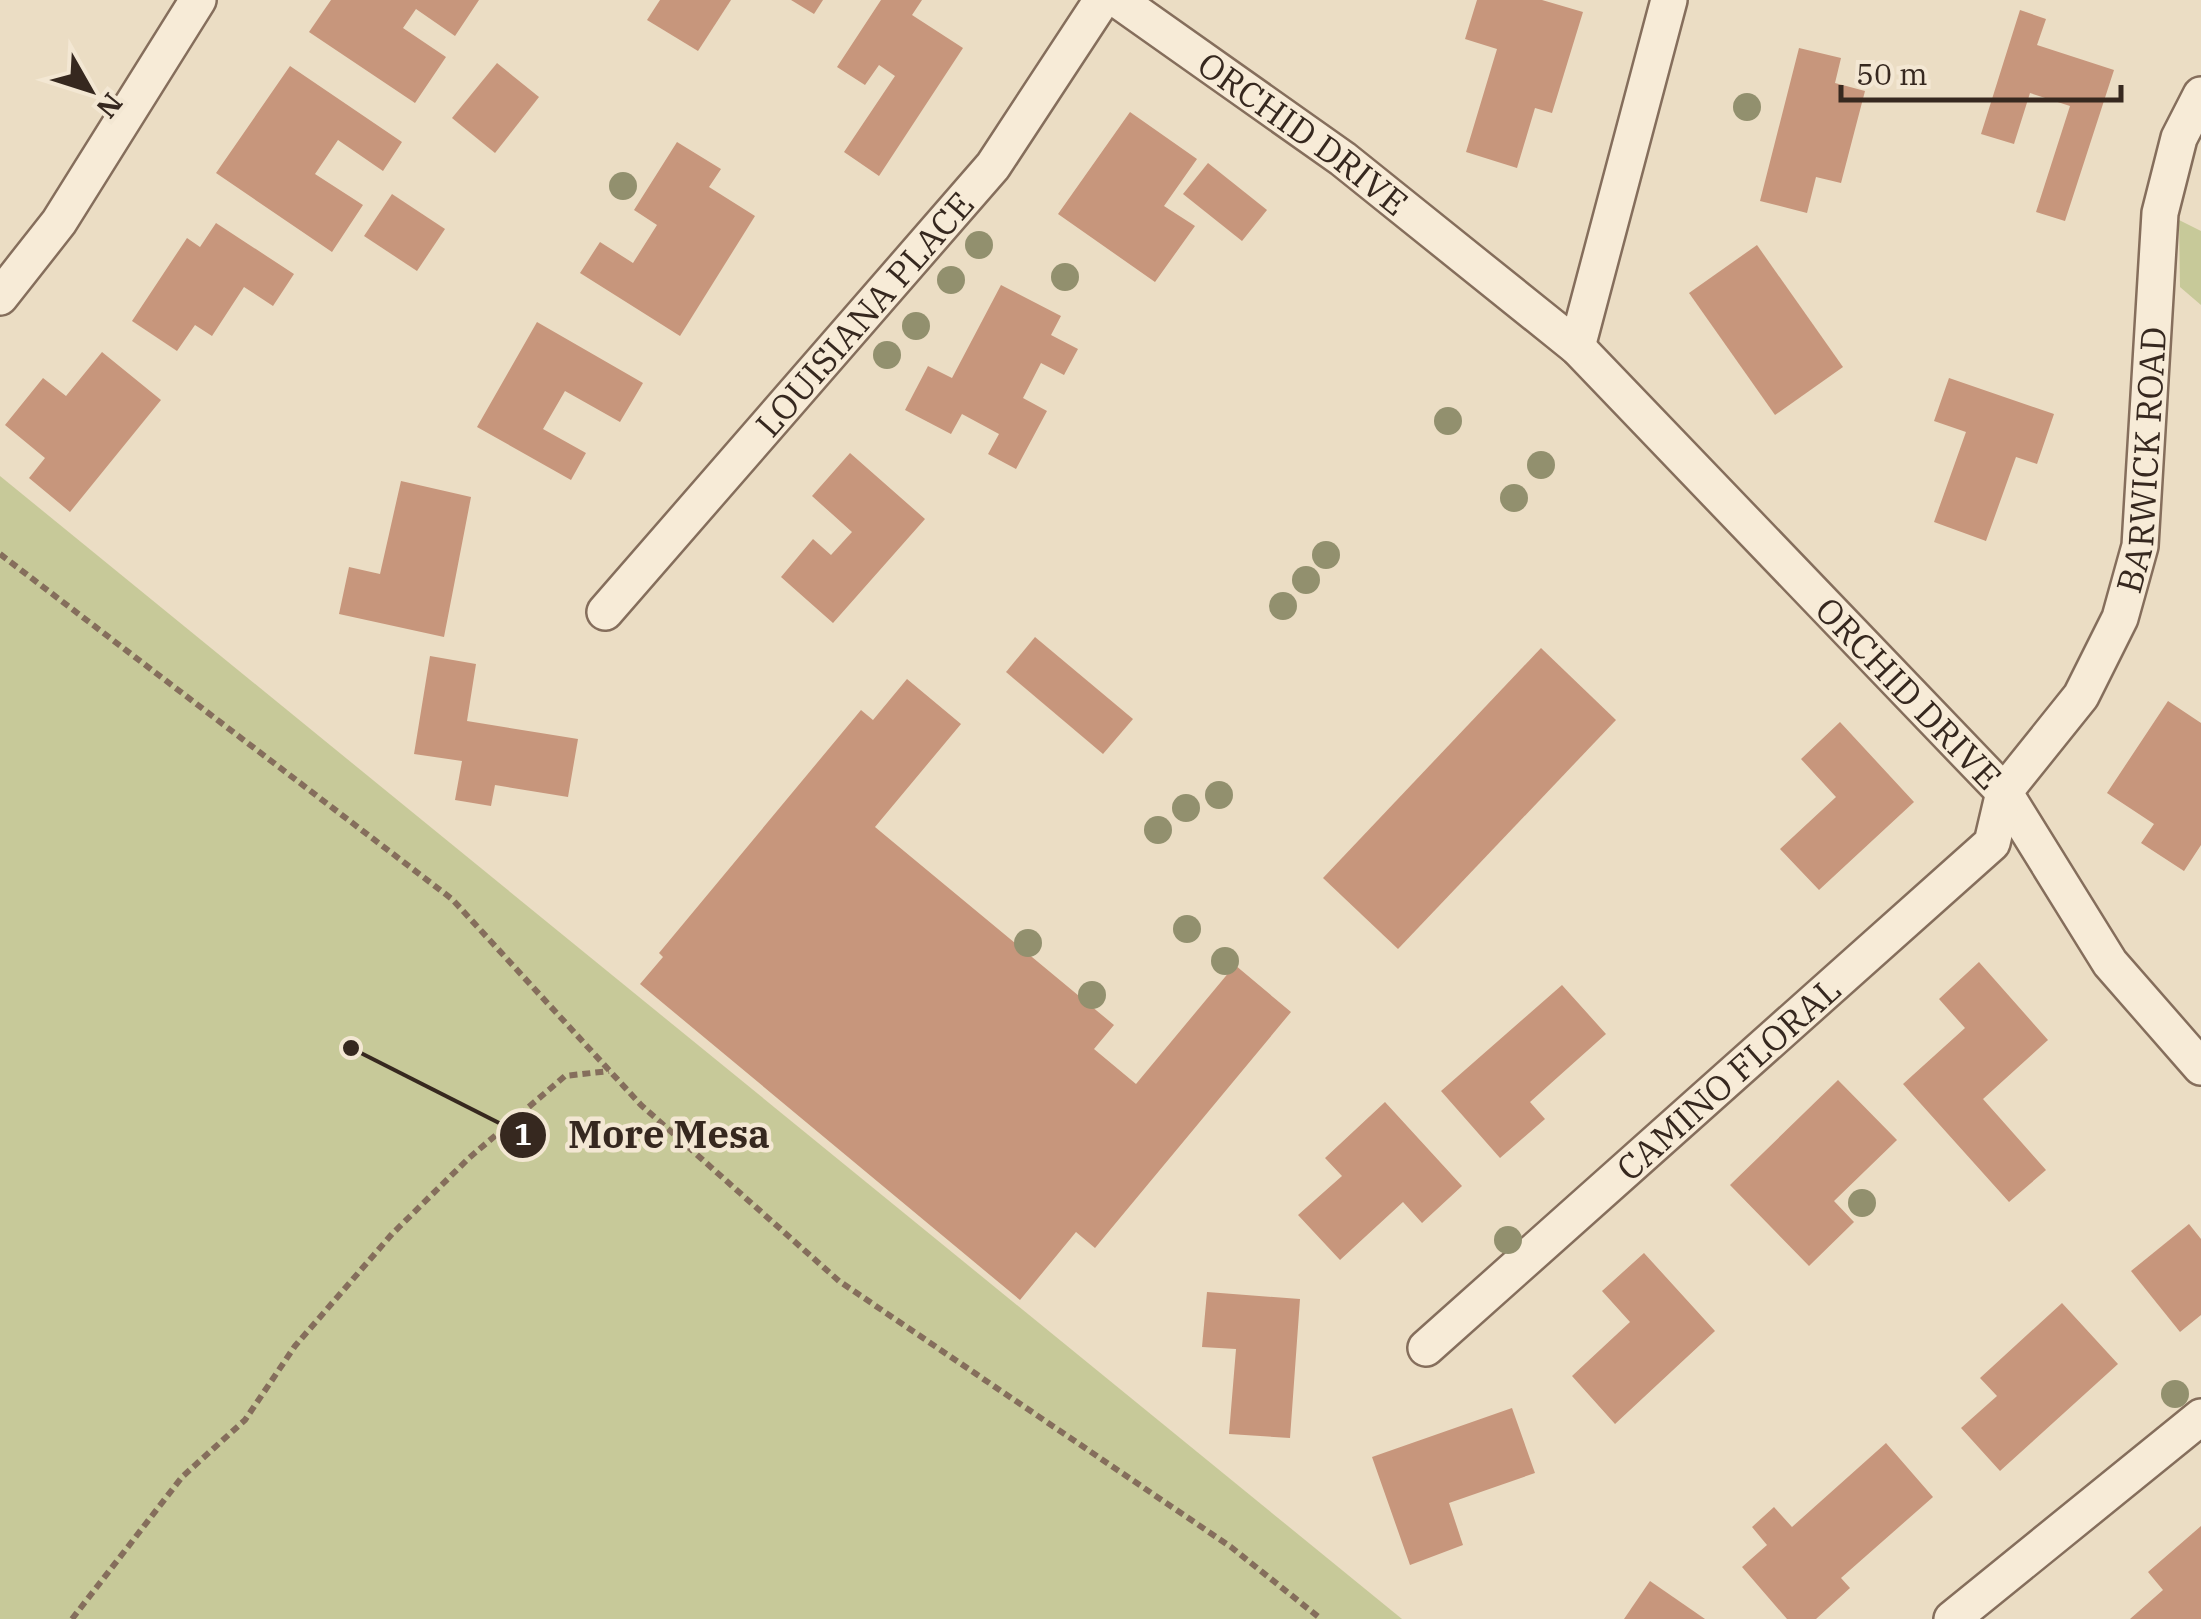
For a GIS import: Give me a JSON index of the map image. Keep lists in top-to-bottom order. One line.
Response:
{"streets":{"street":["ORCHID DRIVE","LOUISIANA PLACE","BARWICK ROAD","CAMINO FLORAL"]},"crossings":[["ORCHID DRIVE","BARWICK ROAD"],["ORCHID DRIVE","CAMINO FLORAL"],["BARWICK ROAD","CAMINO FLORAL"]],"places":["More Mesa"],"scale_bar":"50 m","north":"bottom right"}
